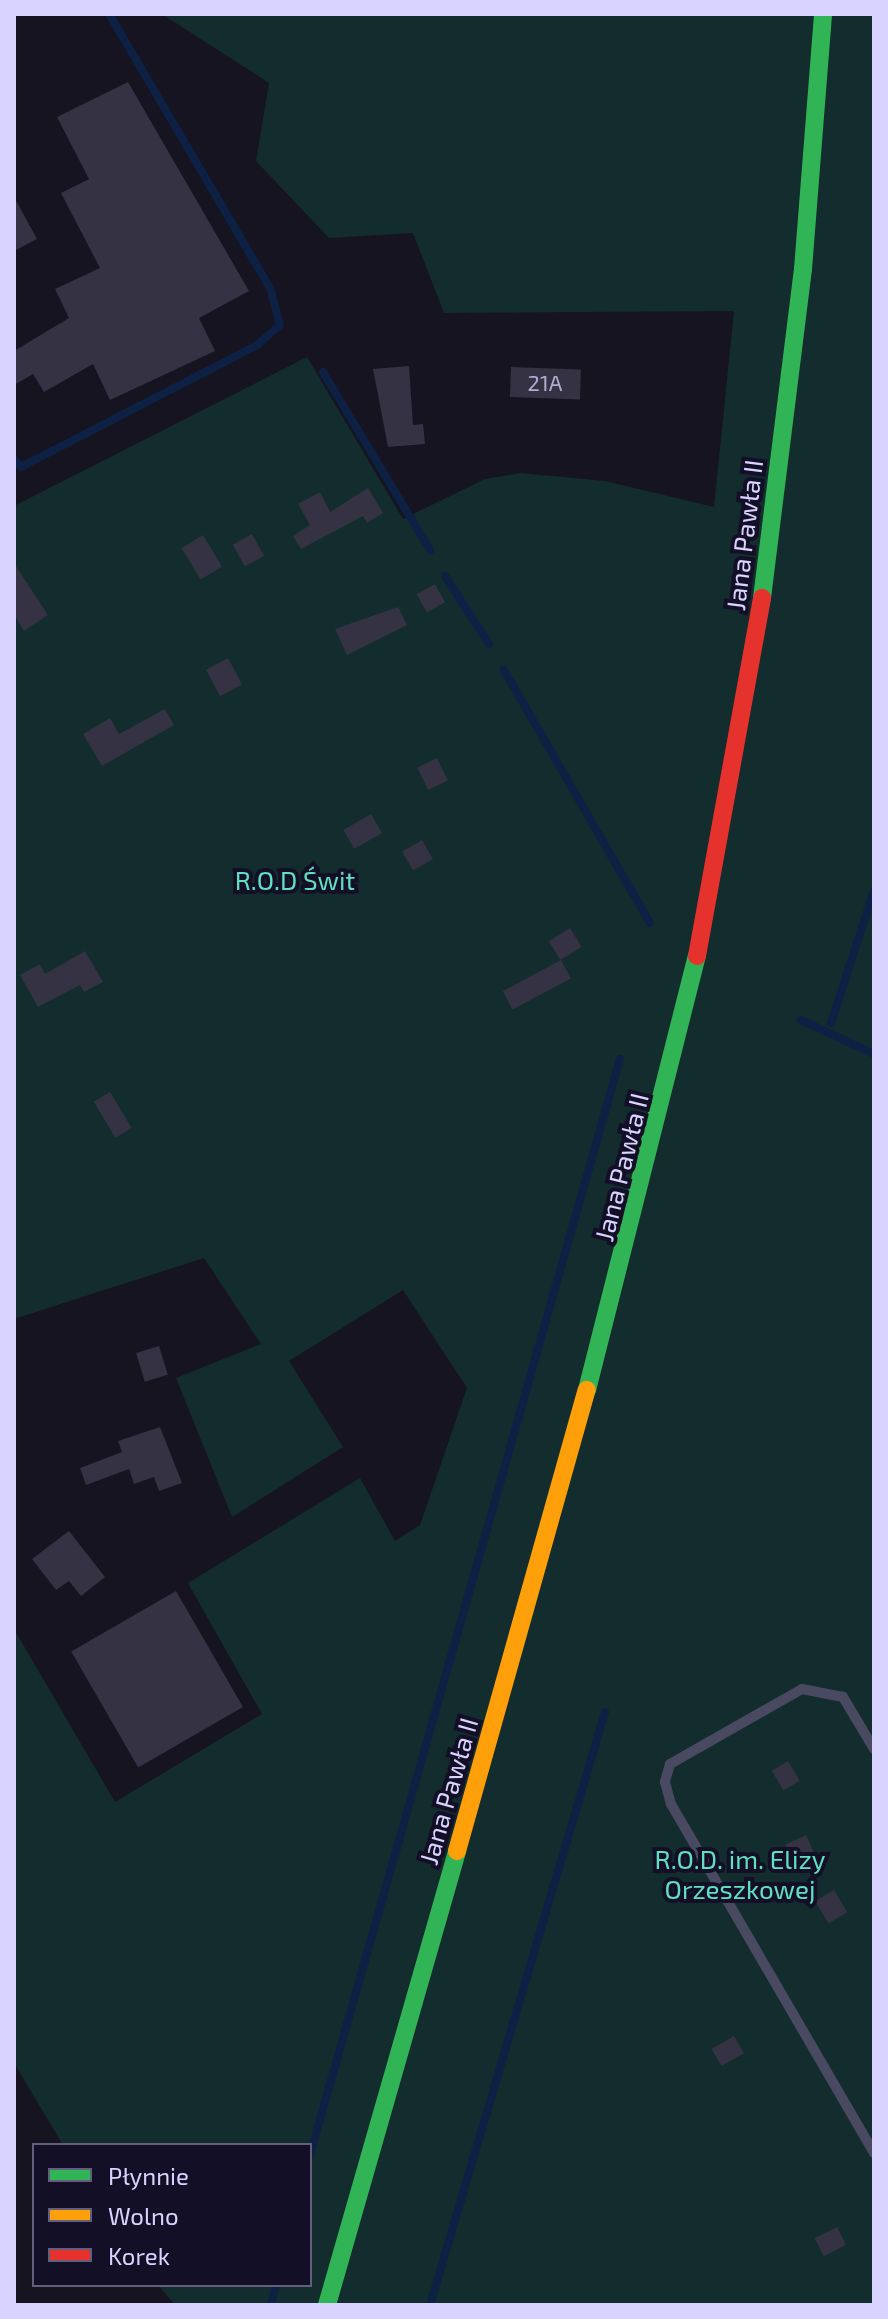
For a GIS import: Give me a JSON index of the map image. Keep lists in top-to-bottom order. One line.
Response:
{"streets":{"main road":["Jana Pawła II"]},"parks":["R.O.D Świt","R.O.D. im. Elizy Orzeszkowej"],"house_numbers":["21A"],"legend":["Płynnie","Wolno","Korek"]}
